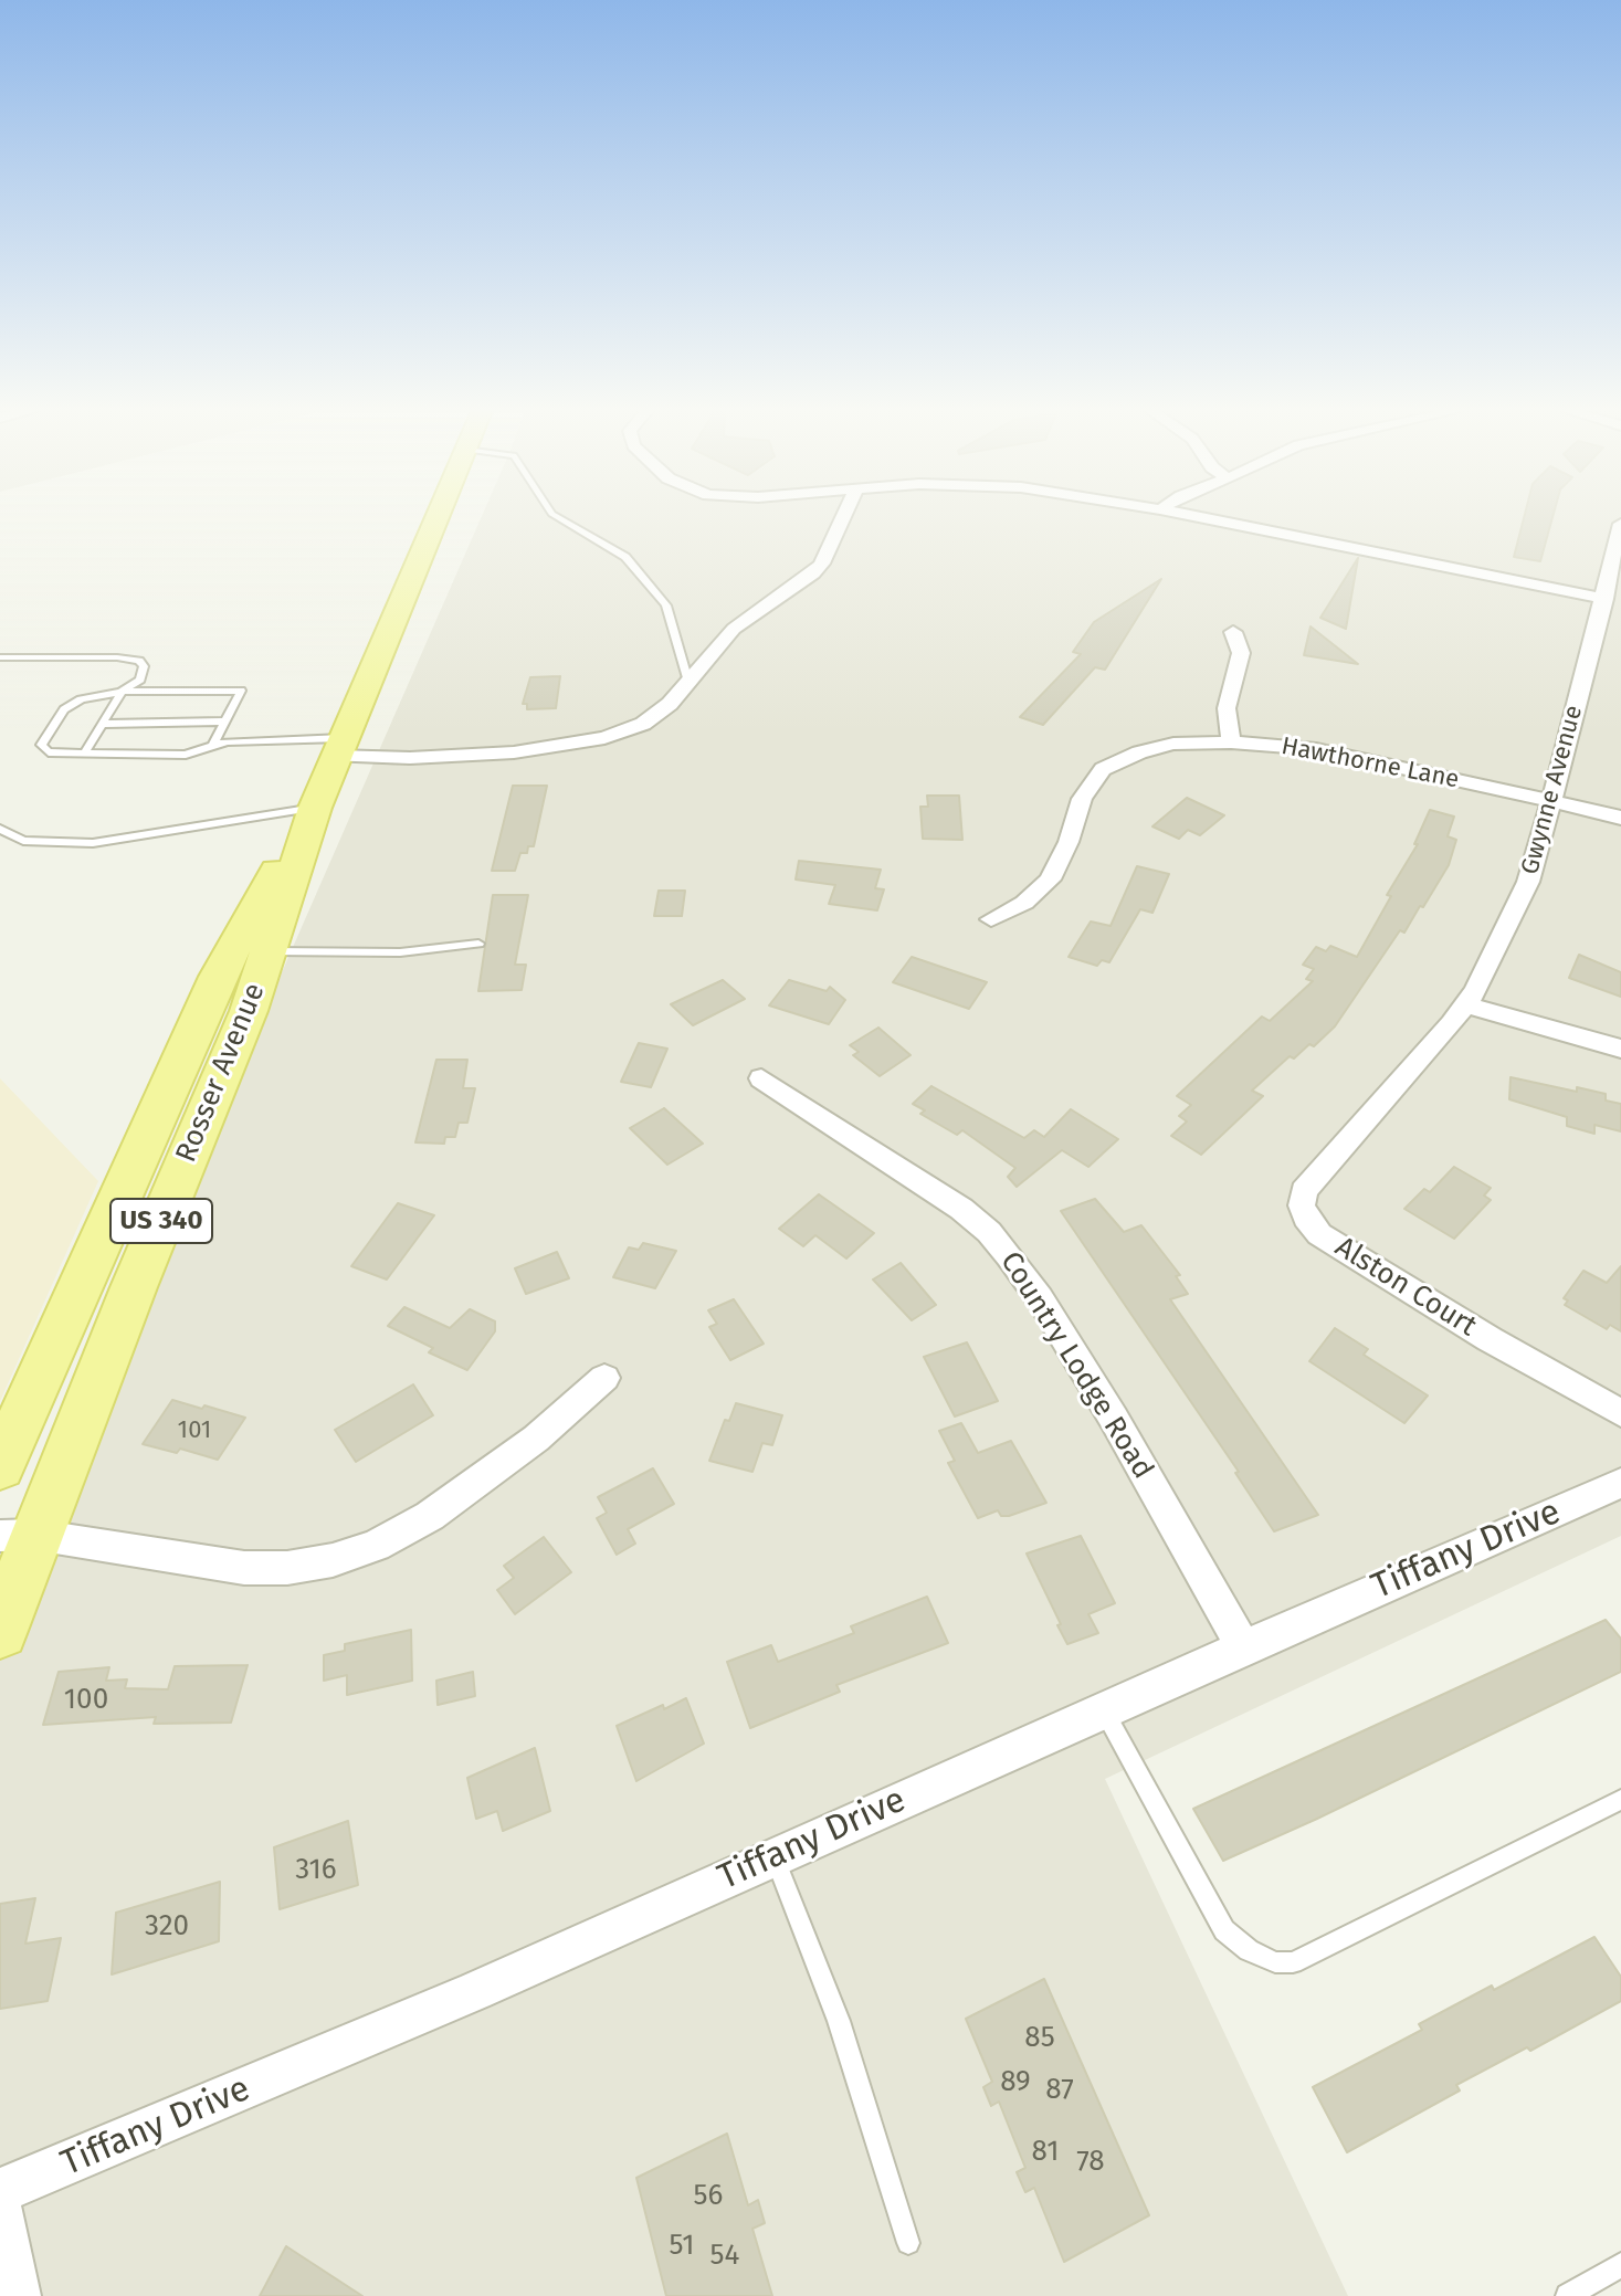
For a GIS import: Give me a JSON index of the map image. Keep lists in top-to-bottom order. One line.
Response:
{"streets":{"main road":["Rosser Avenue","US 340"],"street":["Hawthorne Lane","Gwynne Avenue","Alston Court","Country Lodge Road","Tiffany Drive"]},"crossings":[["Hawthorne Lane","Gwynne Avenue"],["Gwynne Avenue","Alston Court"],["Country Lodge Road","Tiffany Drive"]],"house_numbers":["101","100","316","320","85","89","87","81","78","56","51","54"]}
